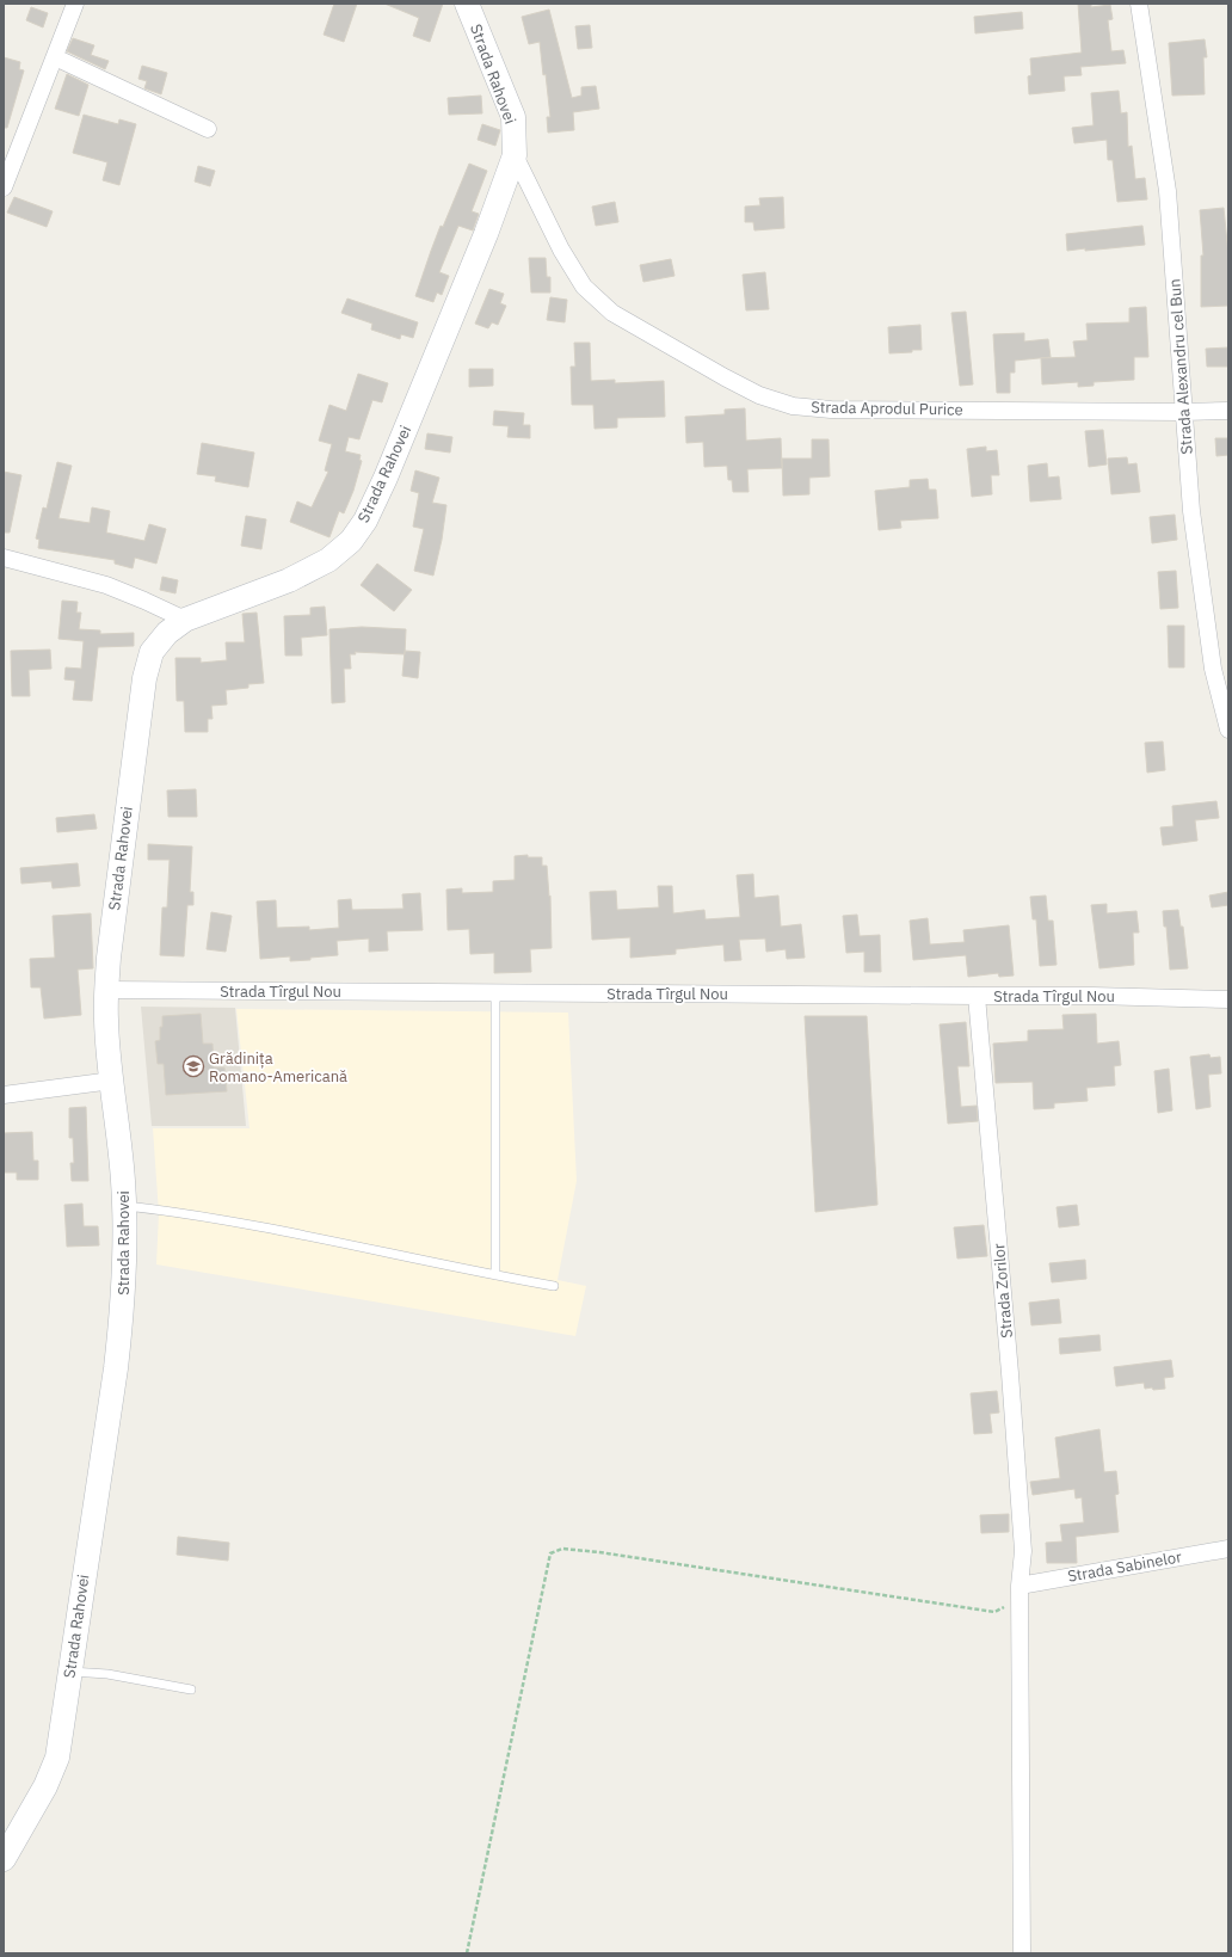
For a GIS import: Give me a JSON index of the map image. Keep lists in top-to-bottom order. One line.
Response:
{"streets":{"main road":["Strada Rahovei"],"street":["Strada Alexandru cel Bun","Strada Aprodul Purice","Strada Tîrgul Nou","Strada Zorilor","Strada Sabinelor"]},"crossings":[["Strada Rahovei","Strada Aprodul Purice"],["Strada Rahovei","Strada Tîrgul Nou"],["Strada Alexandru cel Bun","Strada Aprodul Purice"],["Strada Tîrgul Nou","Strada Zorilor"],["Strada Zorilor","Strada Sabinelor"]],"places":{"school or university":["Grădinița Romano-Americană"]}}
